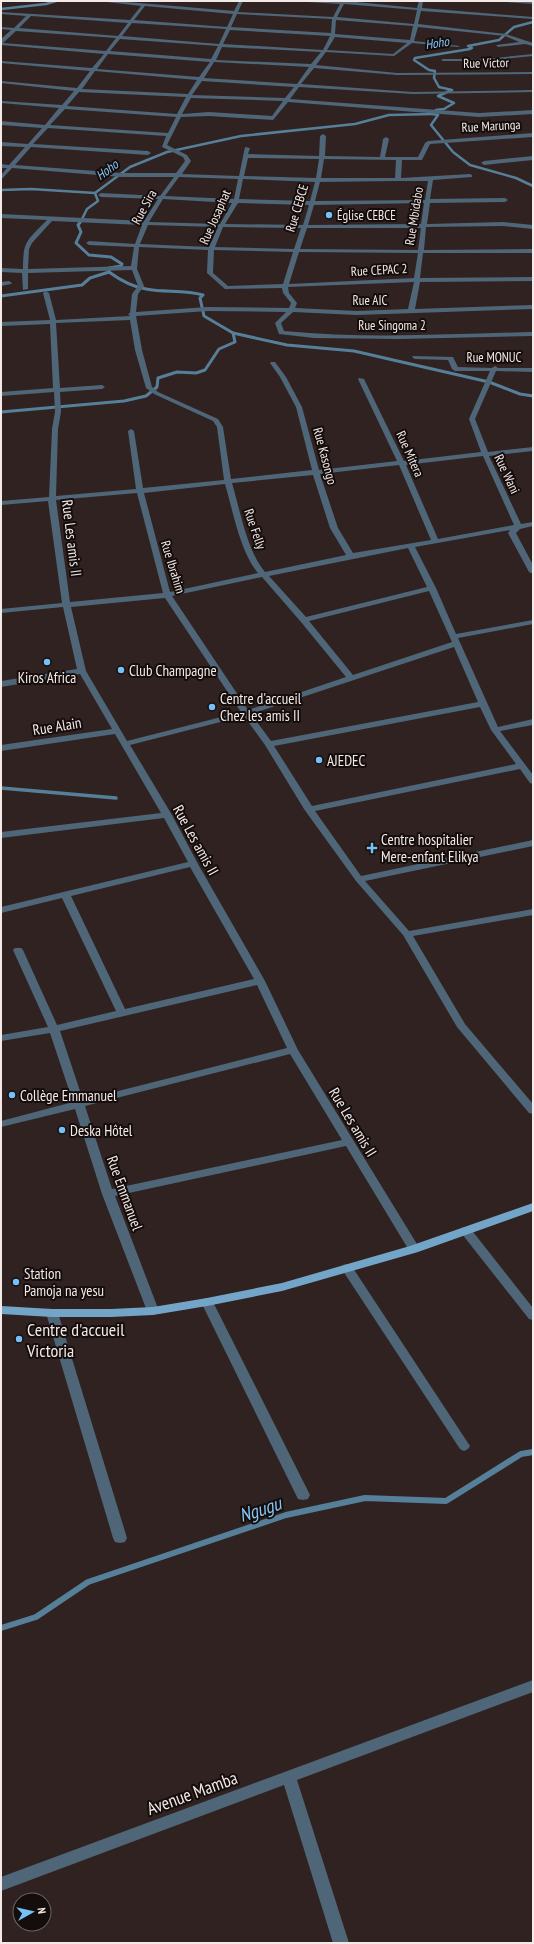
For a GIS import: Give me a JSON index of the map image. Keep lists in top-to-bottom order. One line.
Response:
{"streets":{"street":["Rue Victor","Rue Marunga","Rue Sira","Rue CEBCE","Rue Mbidabo","Rue Josaphat","Rue CEPAC 2","Rue AIC","Rue Singoma 2","Rue MONUC","Rue Mitera","Rue Kasongo","Rue Wani","Rue Felly","Rue Les amis II","Rue Ibrahim","Rue Alain","Rue Emmanuel","Avenue Mamba"]},"crossings":[["Rue Marunga","Rue Mbidabo"],["Rue Sira","Rue AIC"],["Rue Sira","Rue Felly"],["Rue CEBCE","Rue CEPAC 2"],["Rue Mbidabo","Rue CEPAC 2"],["Rue Mbidabo","Rue AIC"],["Rue Josaphat","Rue CEPAC 2"],["Rue AIC","Rue Singoma 2"],["Rue AIC","Rue Felly"],["Rue AIC","Rue Les amis II"],["Rue MONUC","Rue Wani"],["Rue Les amis II","Rue Alain"]],"water":["Hoho","Ngugu"],"places":{"other":["Église CEBCE","Kiros Africa","Club Champagne","Centre d'accueil Chez les amis II","AJEDEC","Collège Emmanuel","Deska Hôtel","Station Pamoja na yesu","Centre d'accueil Victoria"],"health":["Centre hospitalier Mere-enfant Elikya"]},"north":"right"}
